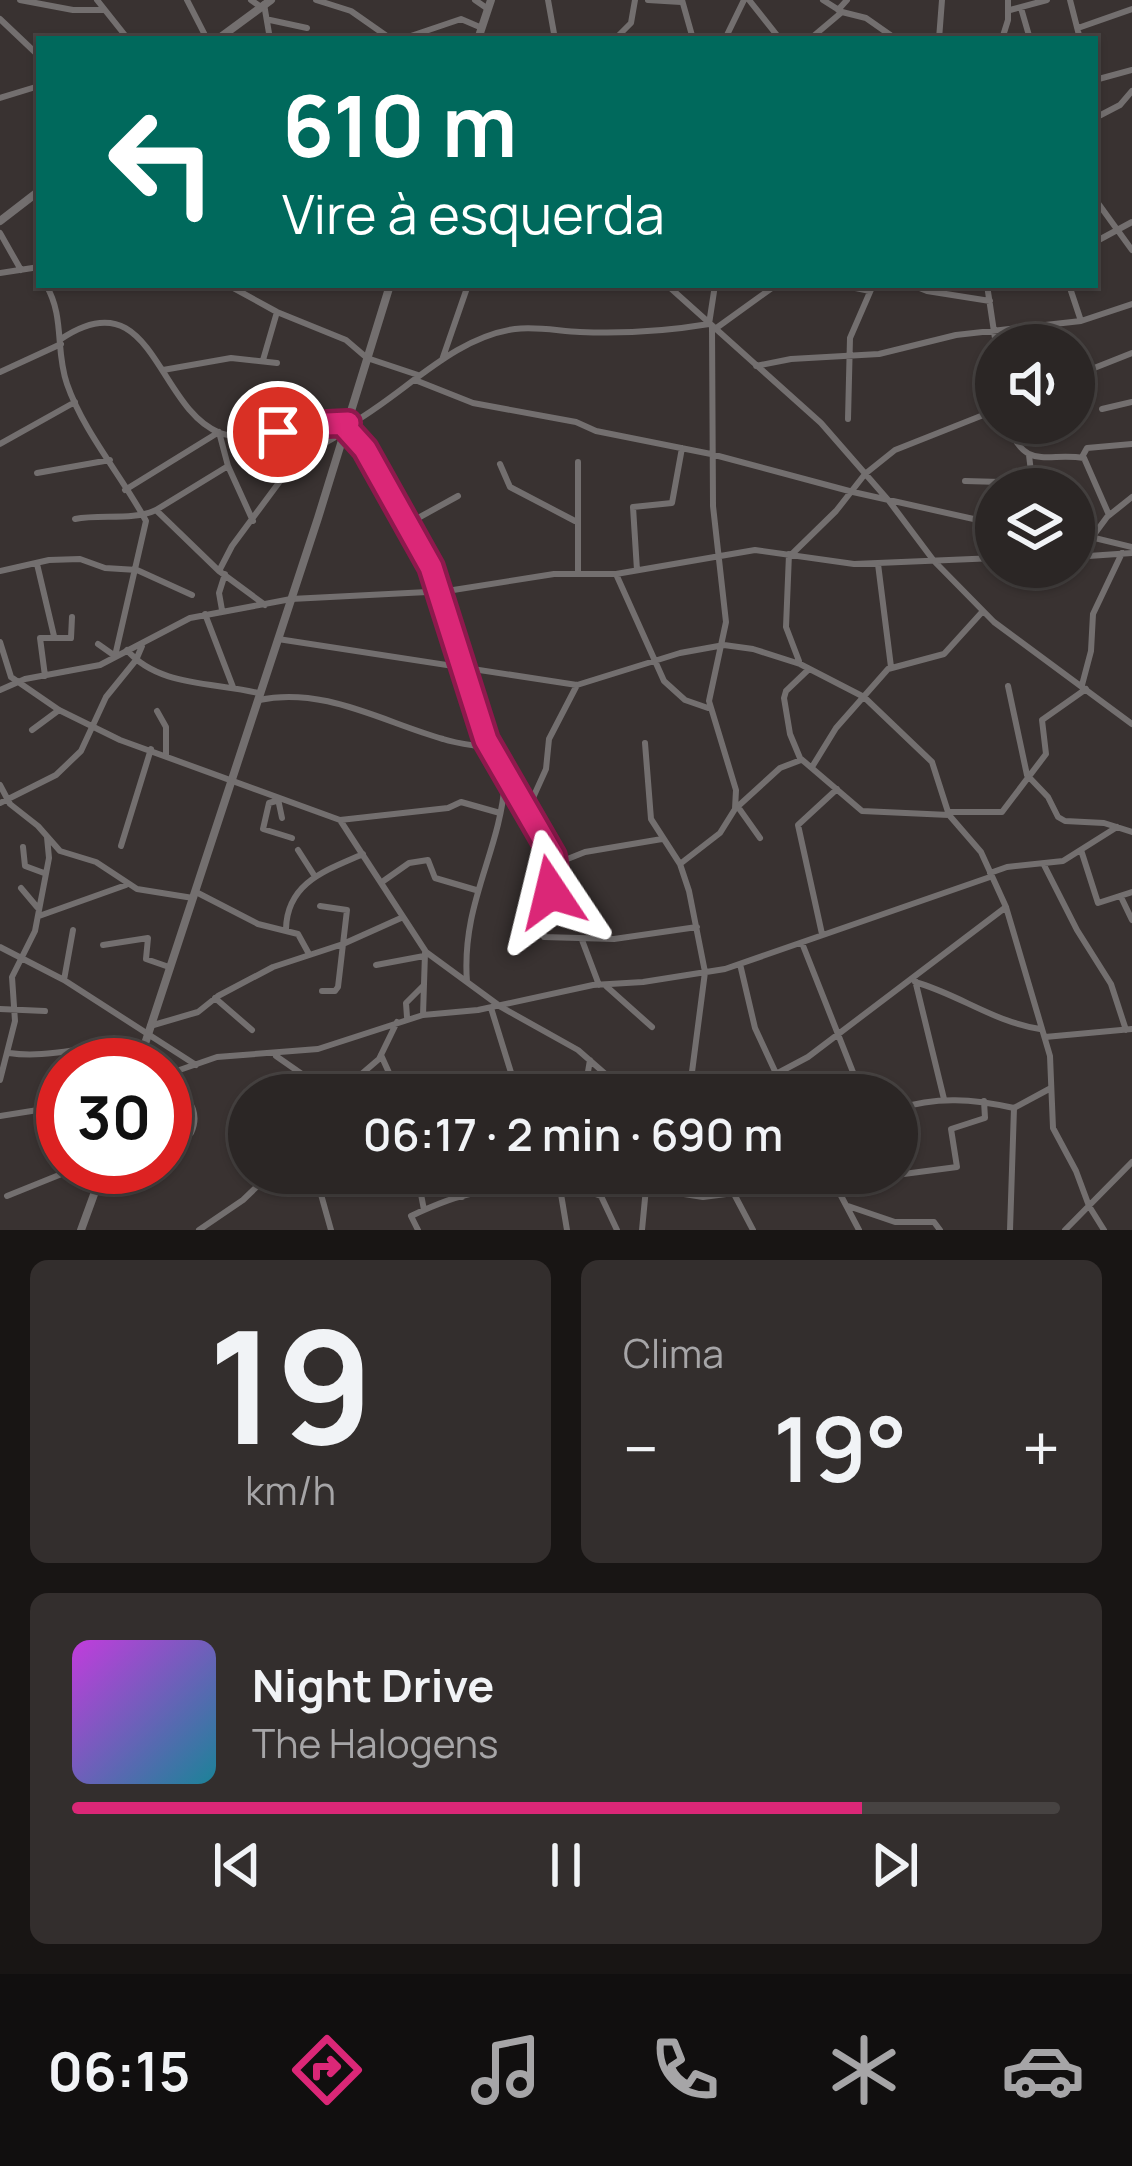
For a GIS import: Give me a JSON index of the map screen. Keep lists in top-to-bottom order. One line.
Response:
{"page":{"turn":["610 m","Vire à esquerda"],"limit":"30","trip":"06:17 · 2 min · 690 m","tile":[["19","km/h"],"Clima"],"heat":["−","19°","+"],"song":["Night Drive","The Halogens"],"tabs":"06:15"}}
